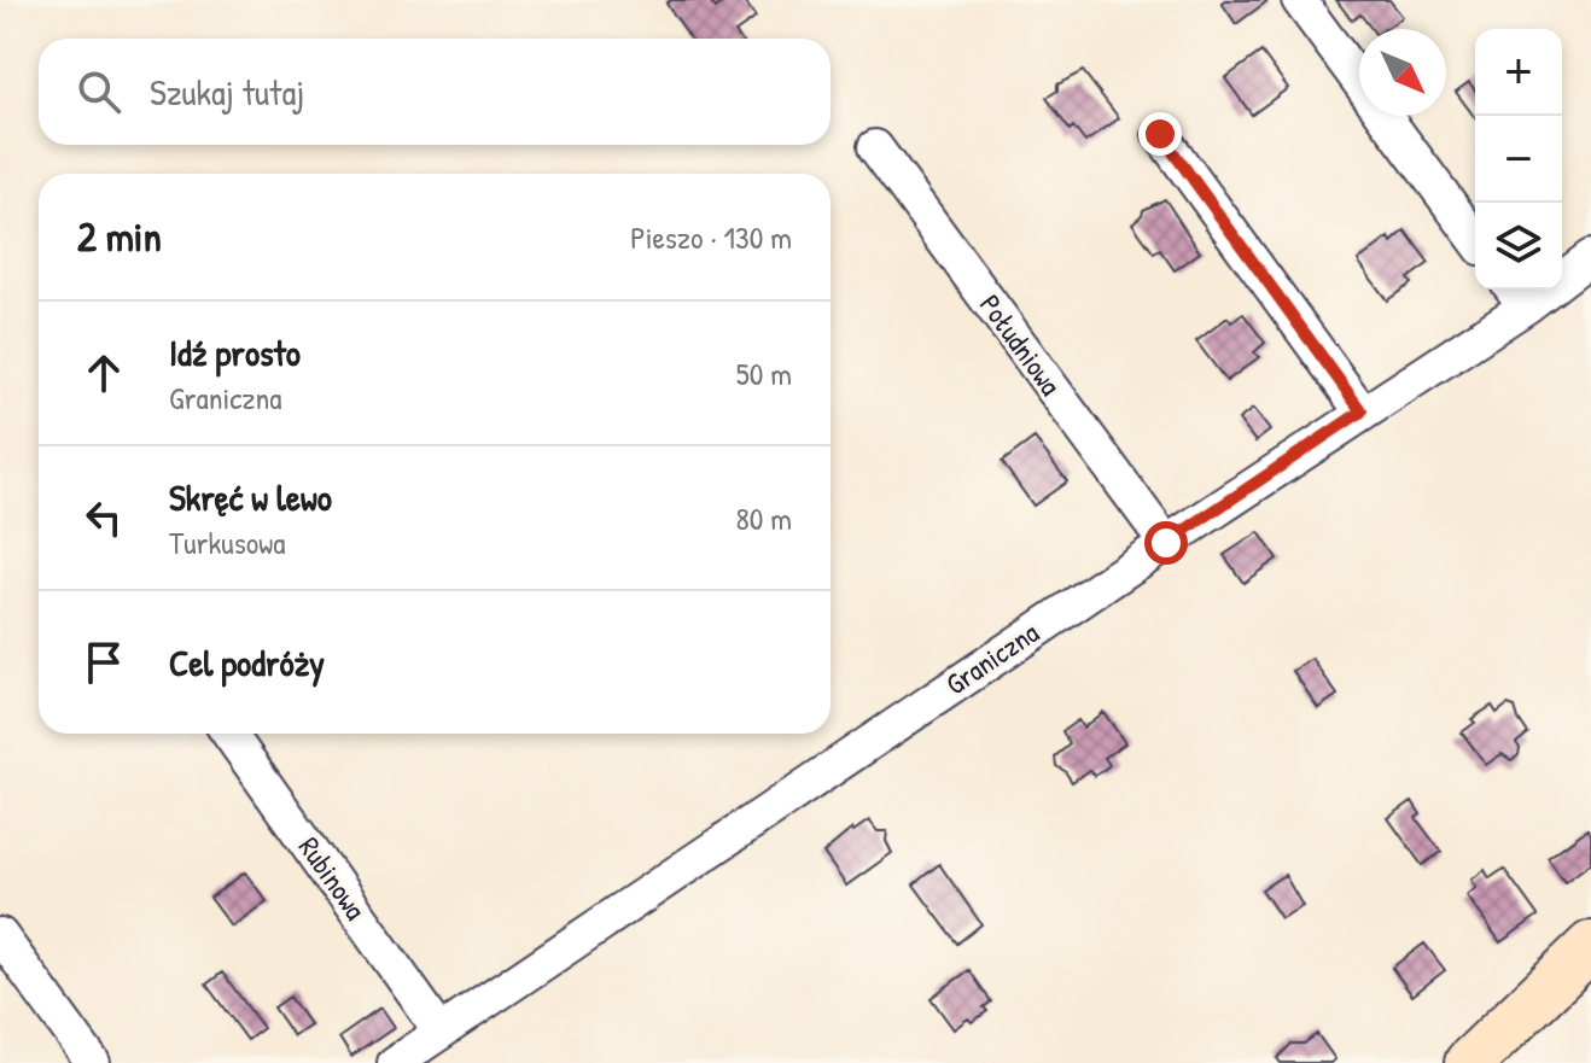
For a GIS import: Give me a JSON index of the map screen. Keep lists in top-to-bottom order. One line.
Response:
{"streets":{"street":["Południowa","Graniczna","Rubinowa"]},"crossings":[["Południowa","Graniczna"],["Graniczna","Rubinowa"]],"north":"bottom right","page":{"map_buttons":["+","−"],"search":"Szukaj tutaj","heading":["2 min","Pieszo · 130 m"],"list":[["Idź prosto","Graniczna","50 m"],["Skręć w lewo","Turkusowa","80 m"],"Cel podróży"]}}
